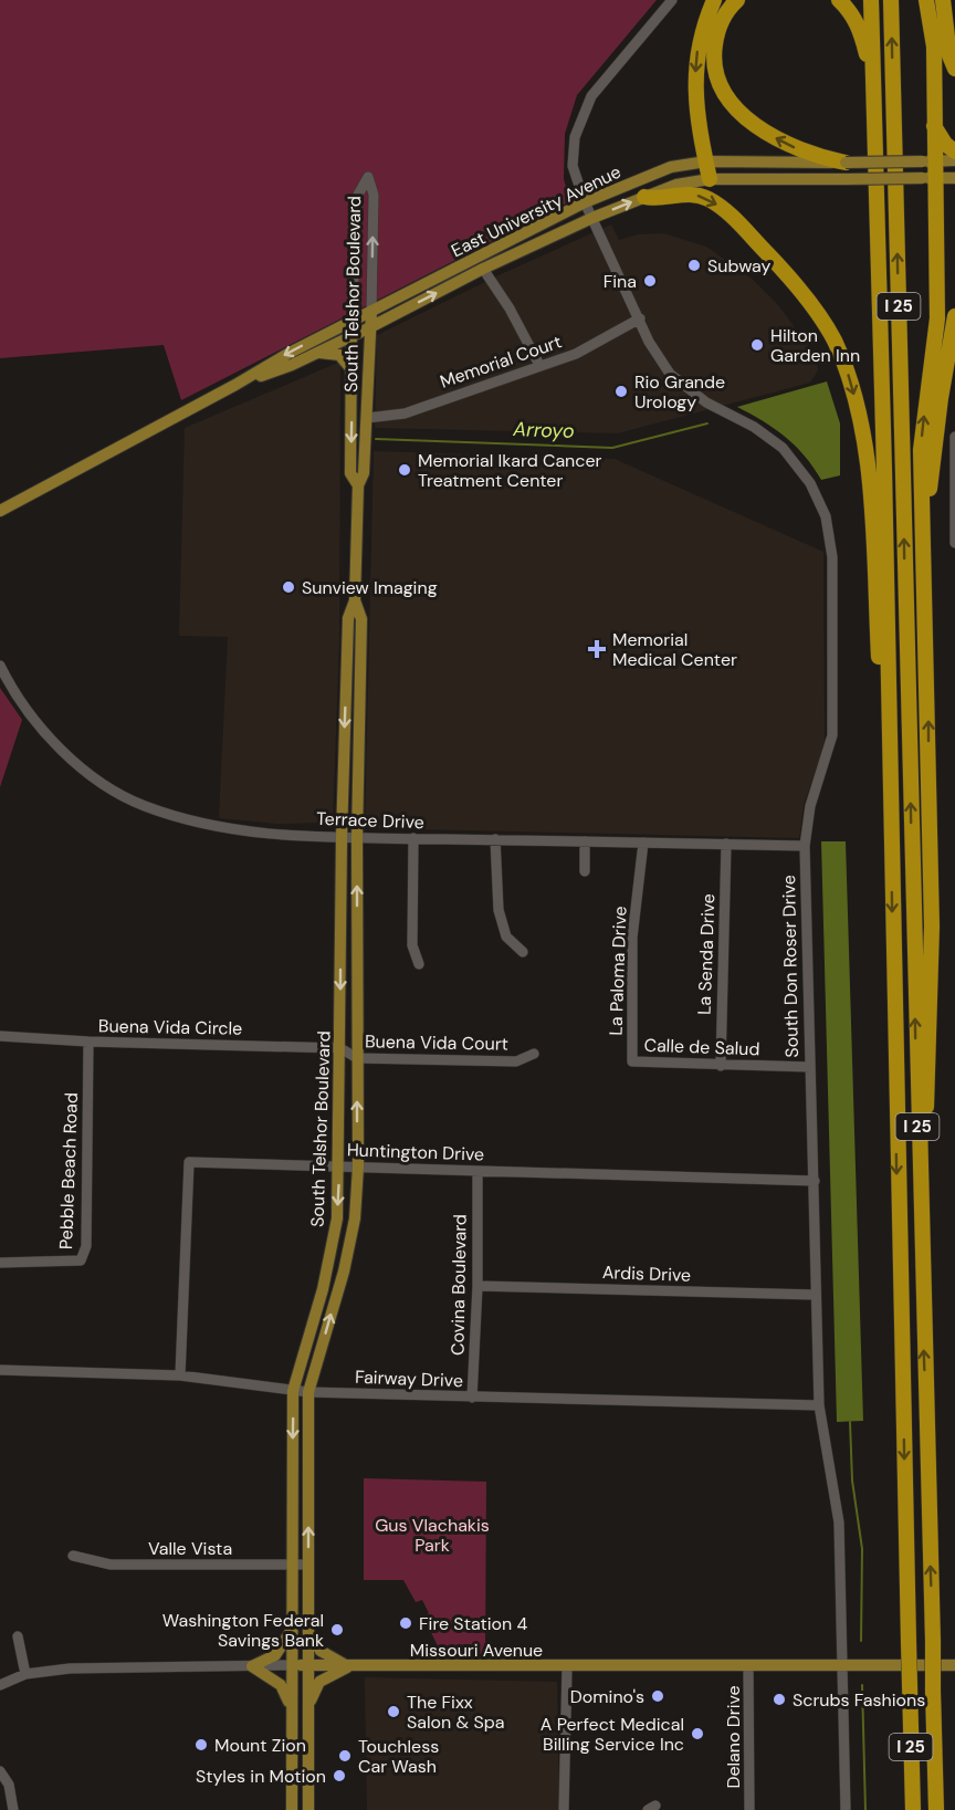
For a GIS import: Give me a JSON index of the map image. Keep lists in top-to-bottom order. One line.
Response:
{"streets":{"highway":["I 25"],"main road":["East University Avenue","South Telshor Boulevard","Missouri Avenue"],"street":["Memorial Court","Terrace Drive","La Senda Drive","South Don Roser Drive","La Paloma Drive","Buena Vida Circle","Buena Vida Court","Calle de Salud","Huntington Drive","Pebble Beach Road","Ardis Drive","Covina Boulevard","Fairway Drive","Valle Vista","Delano Drive"]},"crossings":[["East University Avenue","South Telshor Boulevard"],["East University Avenue","South Don Roser Drive"],["South Telshor Boulevard","Memorial Court"],["South Telshor Boulevard","Terrace Drive"],["South Telshor Boulevard","Buena Vida Circle"],["South Telshor Boulevard","Buena Vida Court"],["South Telshor Boulevard","Huntington Drive"],["South Telshor Boulevard","Fairway Drive"],["South Telshor Boulevard","Valle Vista"],["South Telshor Boulevard","Missouri Avenue"],["Memorial Court","South Don Roser Drive"],["Terrace Drive","La Senda Drive"],["Terrace Drive","South Don Roser Drive"],["Terrace Drive","La Paloma Drive"],["La Senda Drive","Calle de Salud"],["South Don Roser Drive","Calle de Salud"],["South Don Roser Drive","Huntington Drive"],["South Don Roser Drive","Ardis Drive"],["South Don Roser Drive","Fairway Drive"],["South Don Roser Drive","Missouri Avenue"],["La Paloma Drive","Calle de Salud"],["Buena Vida Circle","Buena Vida Court"],["Buena Vida Circle","Pebble Beach Road"],["Huntington Drive","Covina Boulevard"],["Huntington Drive","Fairway Drive"],["Ardis Drive","Covina Boulevard"],["Covina Boulevard","Fairway Drive"],["Missouri Avenue","Delano Drive"]],"water":["Arroyo"],"parks":["Gus Vlachakis Park"],"places":{"other":["Subway","Fina","Hilton Garden Inn","Rio Grande Urology","Memorial Ikard Cancer Treatment Center","Sunview Imaging","Fire Station 4","Washington Federal Savings Bank","Domino's","Scrubs Fashions","The Fixx Salon & Spa","A Perfect Medical Billing Service Inc","Mount Zion","Touchless Car Wash","Styles in Motion"],"health":["Memorial Medical Center"]}}
